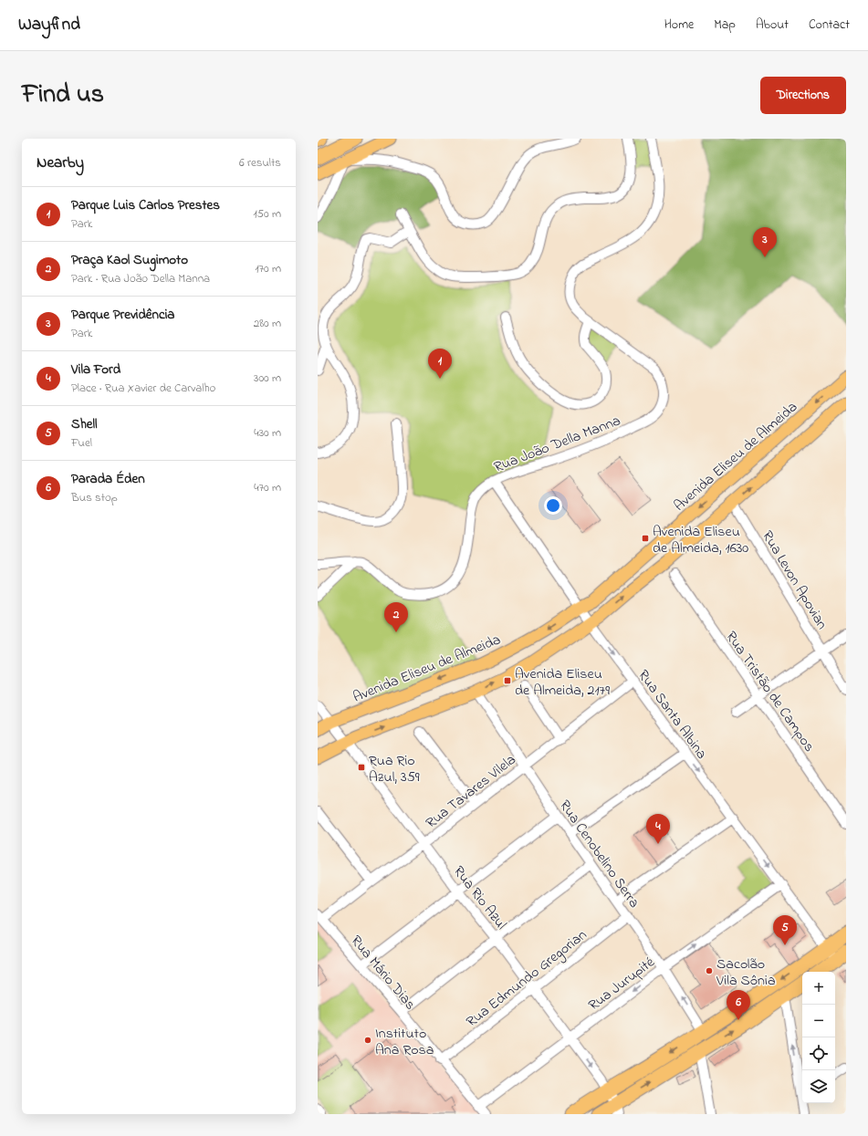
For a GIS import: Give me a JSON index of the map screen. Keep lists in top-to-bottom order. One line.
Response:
{"streets":{"main road":["Avenida Eliseu de Almeida"],"street":["Rua João Della Manna","Rua Levon Apovian","Rua Tristão de Campos","Rua Santa Albina","Rua Tavares Vilela","Rua Cenobelino Serra","Rua Rio Azul","Rua Mário Dias","Rua Edmundo Gregorian","Rua Jurupité"]},"crossings":[["Rua João Della Manna","Rua Santa Albina"],["Avenida Eliseu de Almeida","Rua Santa Albina"],["Avenida Eliseu de Almeida","Rua Rio Azul"],["Rua Santa Albina","Rua Tavares Vilela"],["Rua Santa Albina","Rua Jurupité"],["Rua Tavares Vilela","Rua Cenobelino Serra"],["Rua Tavares Vilela","Rua Rio Azul"],["Rua Tavares Vilela","Rua Mário Dias"],["Rua Cenobelino Serra","Rua Edmundo Gregorian"],["Rua Cenobelino Serra","Rua Jurupité"],["Rua Rio Azul","Rua Edmundo Gregorian"],["Rua Rio Azul","Rua Jurupité"],["Rua Mário Dias","Rua Edmundo Gregorian"],["Rua Mário Dias","Rua Jurupité"]],"one_way":["Rua Santa Albina"],"places":{"transit":["Avenida Eliseu de Almeida, 1630","Avenida Eliseu de Almeida, 2179","Rua Rio Azul, 359"],"other":["Sacolão Vila Sônia","Instituto Ana Rosa"]},"page":{"header":"Wayfind","nav":["Home","Map","About","Contact"],"title":"Find us","buttons":"Directions","heading":["Nearby","6 results"],"list":[{"mark":"1","name":"Parque Luis Carlos Prestes","note":"Park","value":"150 m"},{"mark":"2","name":"Praça Kaol Sugimoto","note":"Park · Rua João Della Manna","value":"170 m"},{"mark":"3","name":"Parque Previdência","note":"Park","value":"280 m"},{"mark":"4","name":"Vila Ford","note":"Place · Rua Xavier de Carvalho","value":"300 m"},{"mark":"5","name":"Shell","note":"Fuel","value":"430 m"},{"mark":"6","name":"Parada Éden","note":"Bus stop","value":"470 m"}],"pins":["3","1","2","4","5","6"],"map_buttons":["+","−"]}}
